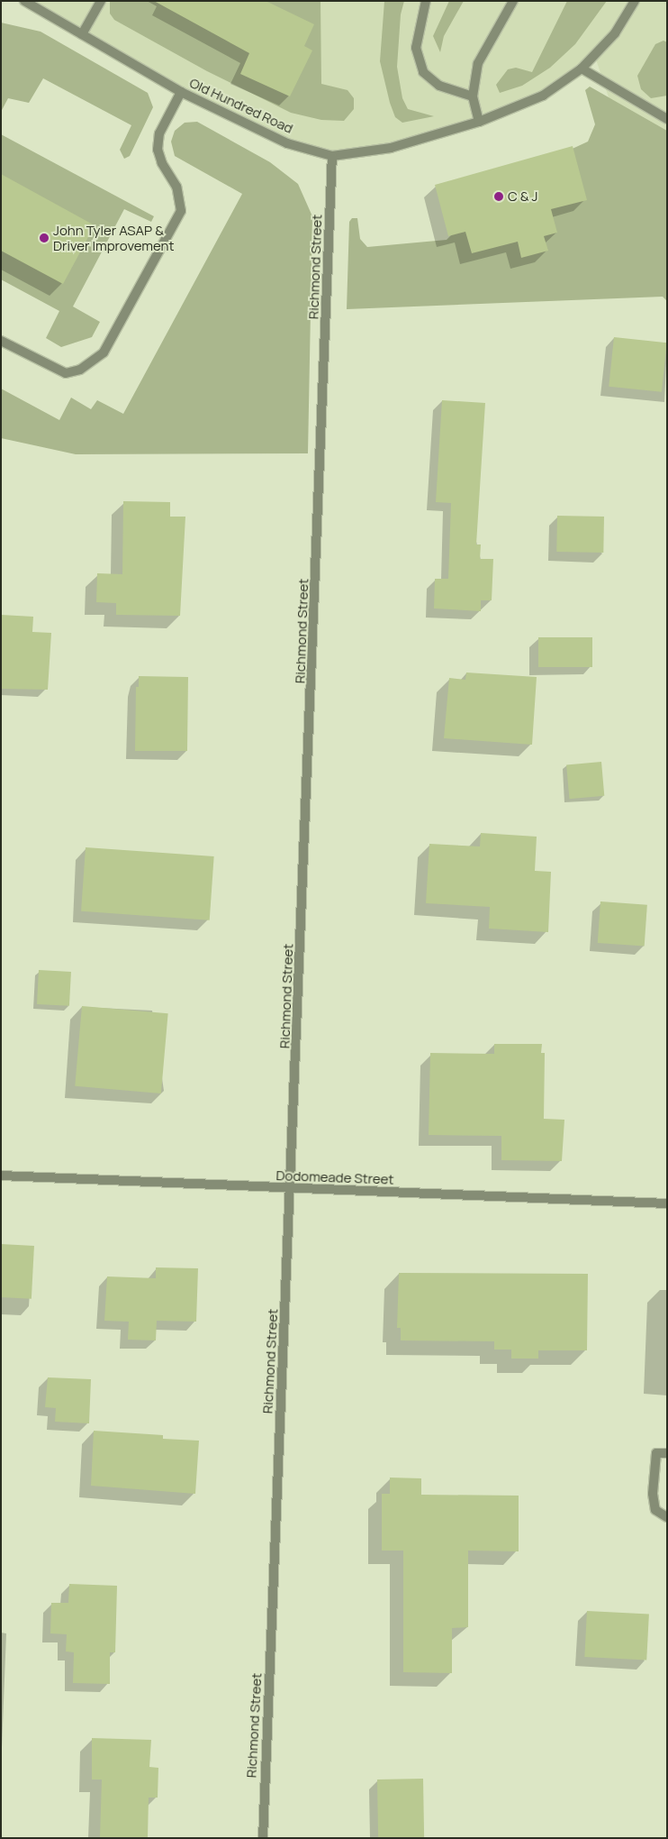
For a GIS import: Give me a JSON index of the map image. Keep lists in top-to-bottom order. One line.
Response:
{"streets":{"street":["Old Hundred Road","Richmond Street","Dodomeade Street"]},"crossings":[["Old Hundred Road","Richmond Street"],["Richmond Street","Dodomeade Street"]],"places":["C & J","John Tyler ASAP & Driver Improvement"]}
